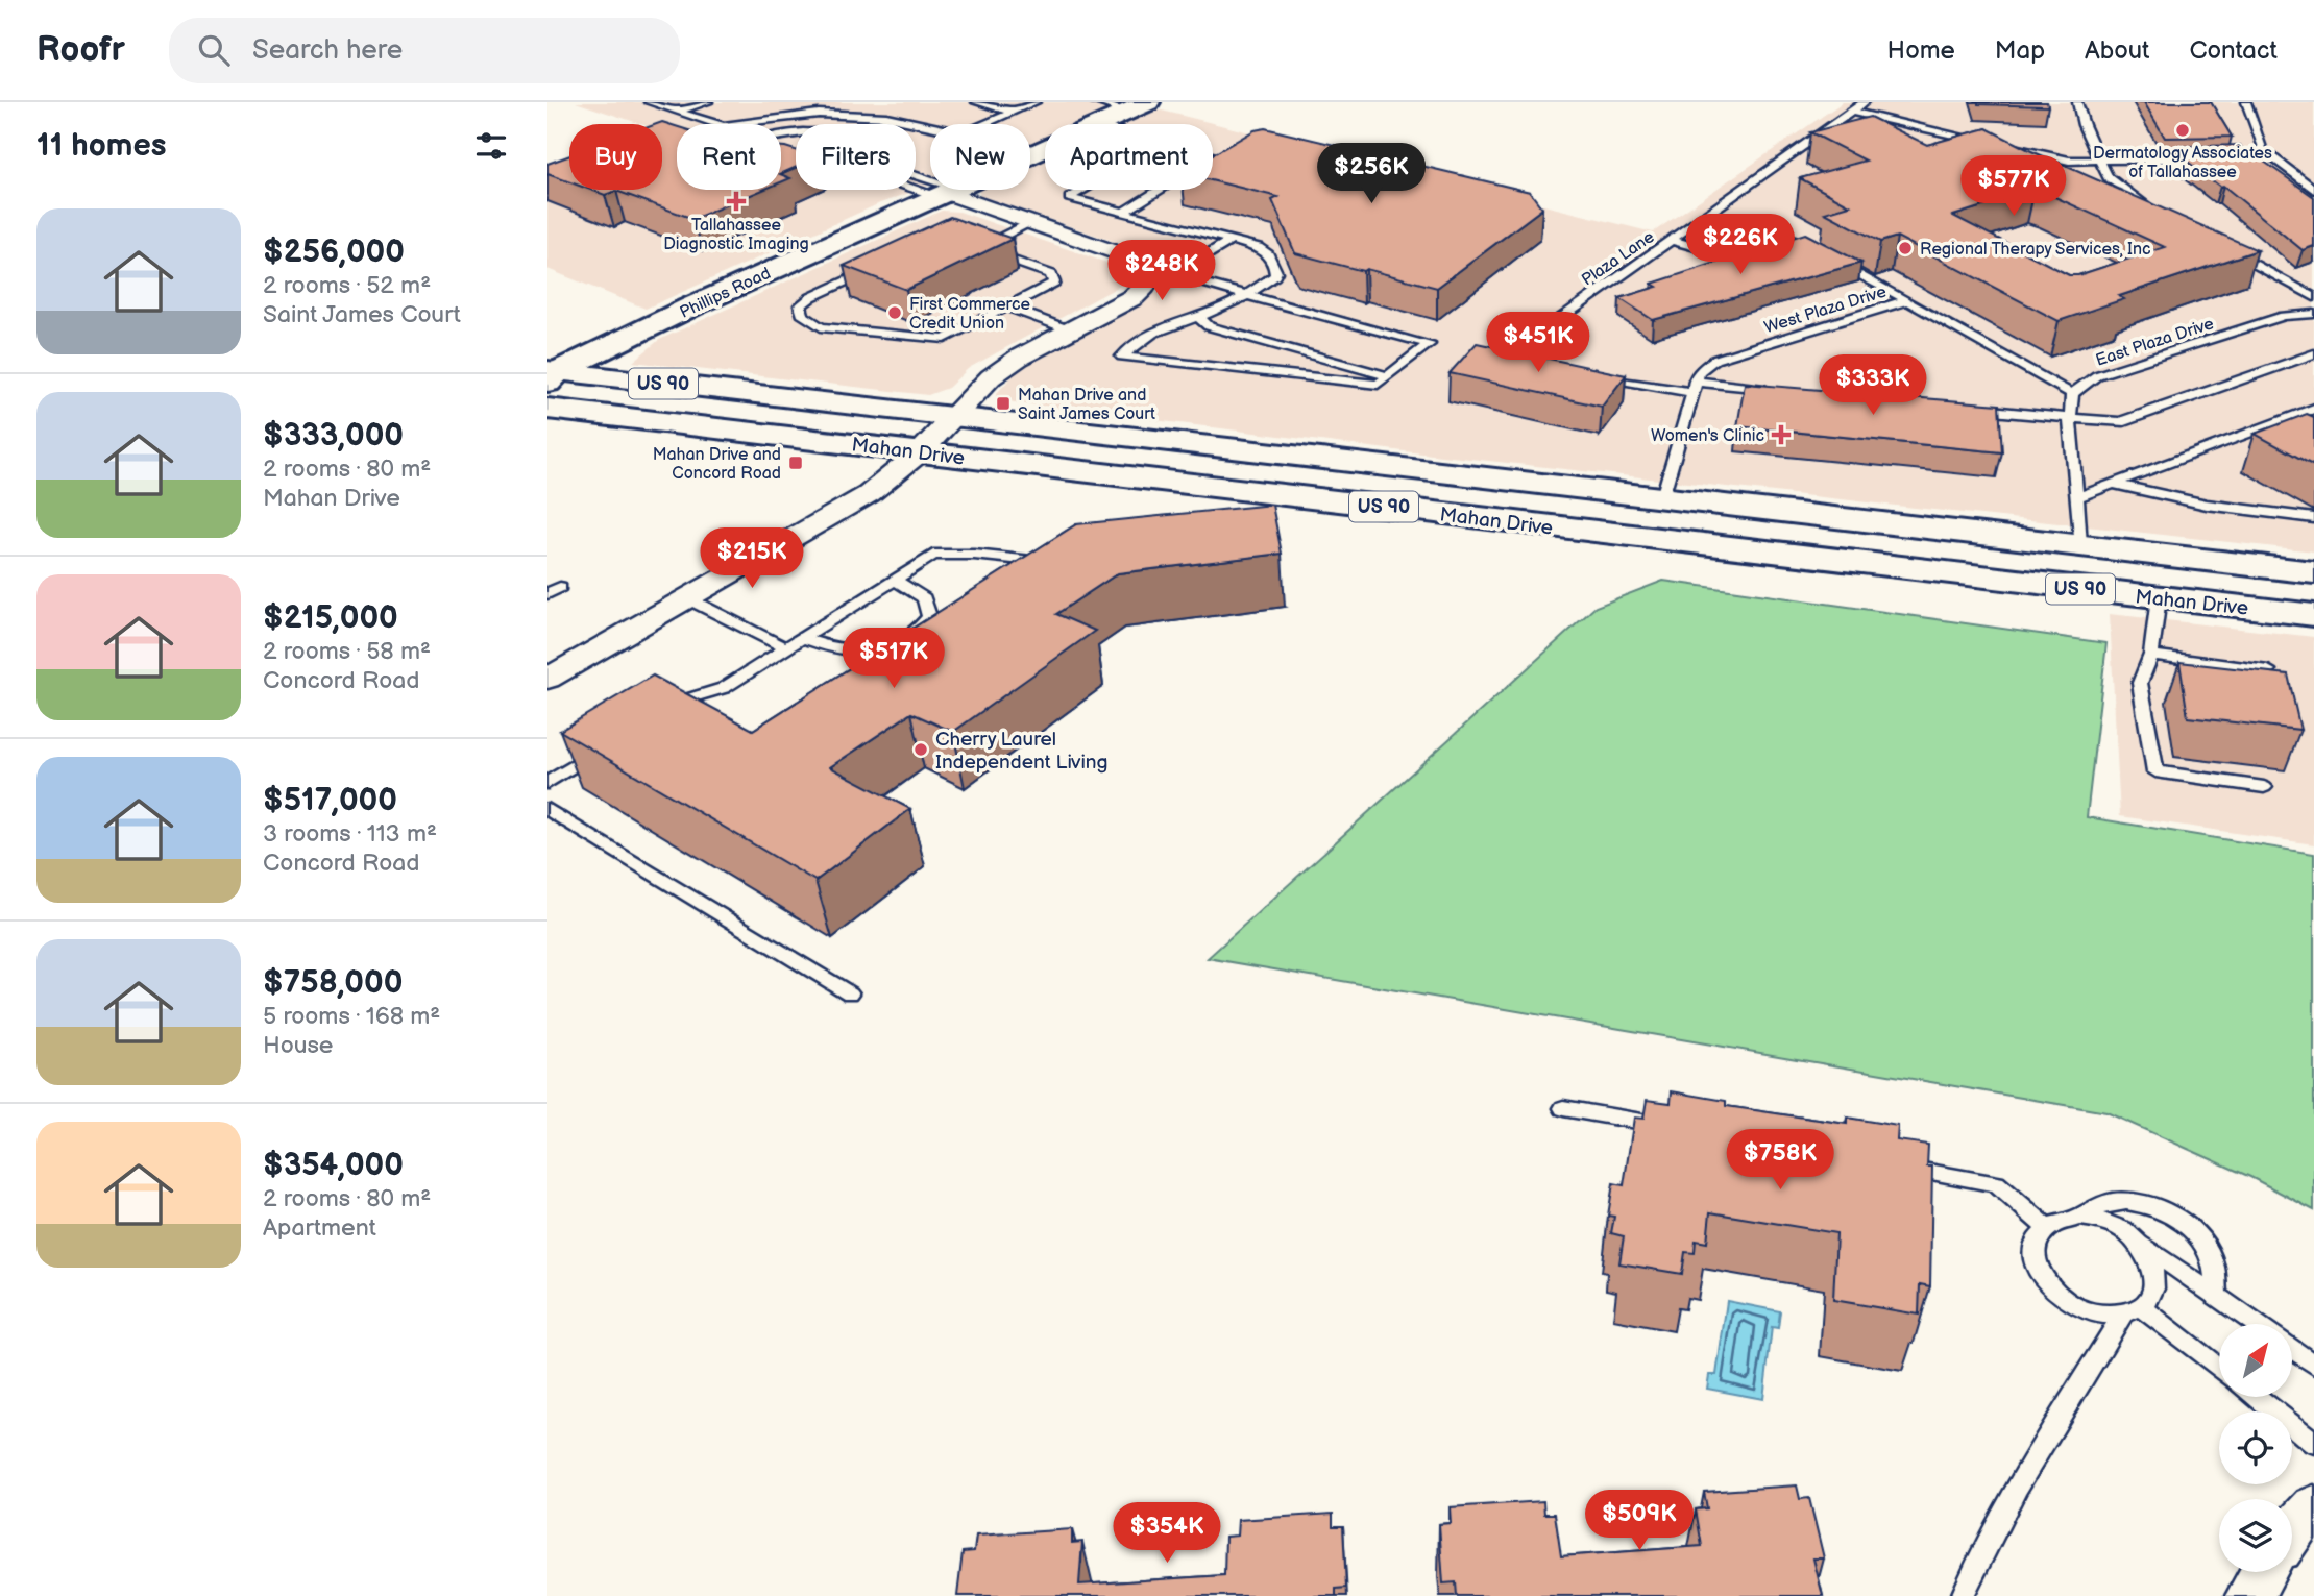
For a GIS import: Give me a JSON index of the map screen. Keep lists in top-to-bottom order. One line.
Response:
{"streets":{"main road":["Phillips Road","US 90","Mahan Drive"],"lane":["Plaza Lane","West Plaza Drive","East Plaza Drive"]},"crossings":[["Phillips Road","Mahan Drive"],["West Plaza Drive","East Plaza Drive"]],"places":{"other":["Dermatology Associates of Tallahassee","Regional Therapy Services, Inc","First Commerce Credit Union","Cherry Laurel Independent Living"],"health":["Tallahassee Diagnostic Imaging","Women's Clinic"],"transit":["Mahan Drive and Saint James Court","Mahan Drive and Concord Road"]},"north":"top right","page":{"header":"Roofr","search":"Search here","nav":["Home","Map","About","Contact"],"heading":"11 homes","chip":["Buy","Rent","Filters","New","Apartment"],"price":["$256K","$577K","$226K","$248K","$451K","$333K","$215K","$517K","$758K","$509K","$354K"],"list":[{"name":"$256,000","note":"2 rooms · 52 m² · Saint James Court"},{"name":"$333,000","note":"2 rooms · 80 m² · Mahan Drive"},{"name":"$215,000","note":"2 rooms · 58 m² · Concord Road"},{"name":"$517,000","note":"3 rooms · 113 m² · Concord Road"},{"name":"$758,000","note":"5 rooms · 168 m² · House"},{"name":"$354,000","note":"2 rooms · 80 m² · Apartment"}]}}
